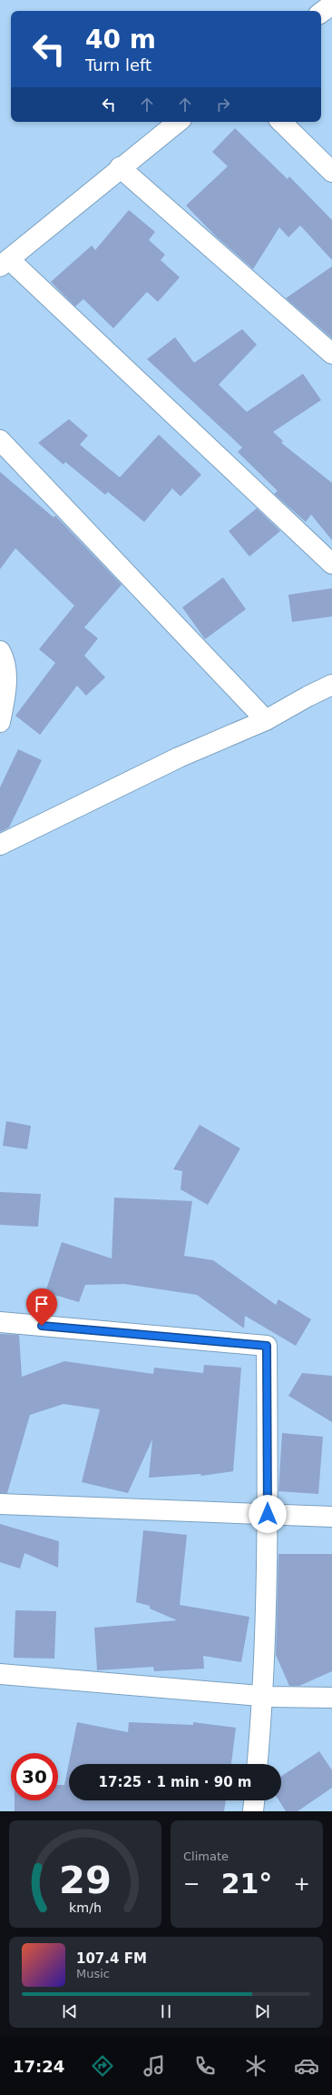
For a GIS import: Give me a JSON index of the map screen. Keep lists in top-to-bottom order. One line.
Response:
{"page":{"turn":["40 m","Turn left"],"limit":"30","trip":"17:25 · 1 min · 90 m","tile":"Climate","heat":["−","21°","+"],"song":["107.4 FM","Music"],"tabs":"17:24","gauge":["29","km/h"]}}
